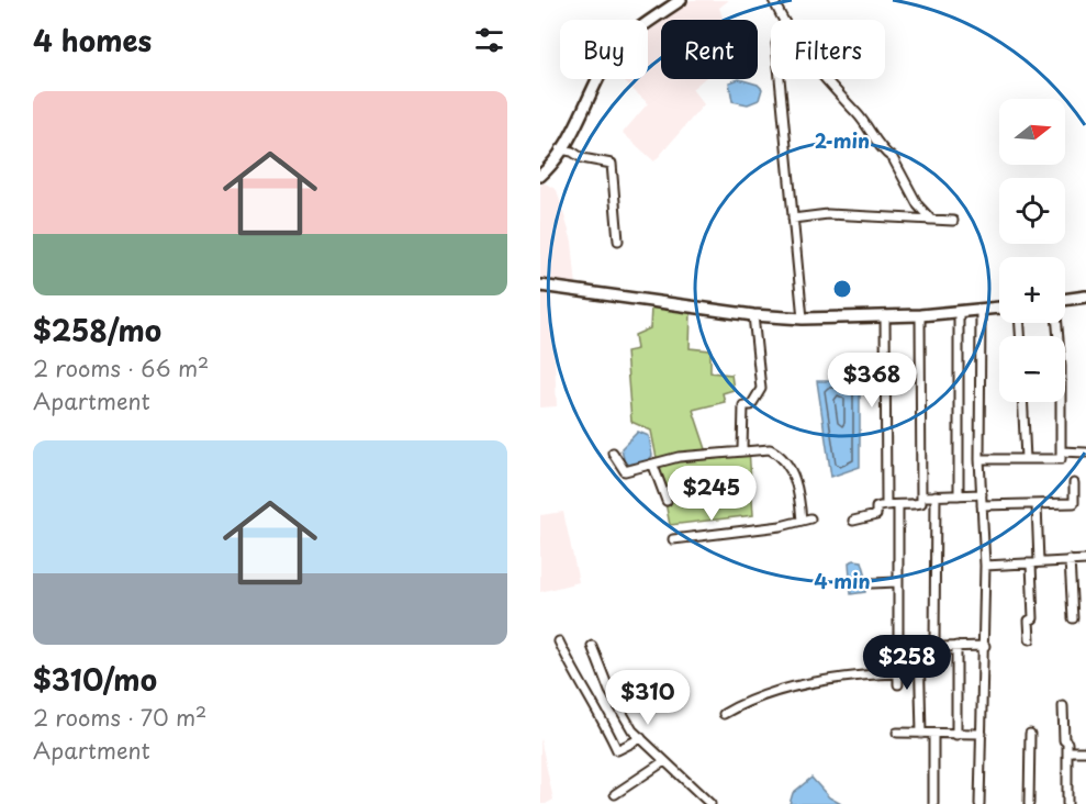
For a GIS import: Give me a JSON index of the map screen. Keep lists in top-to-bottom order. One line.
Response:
{"north":"right","page":{"heading":"4 homes","chip":["Buy","Rent","Filters"],"list":[{"name":"$258/mo","note":"2 rooms · 66 m² · Apartment"},{"name":"$310/mo","note":"2 rooms · 70 m² · Apartment"}],"map_buttons":["+","−"],"price":["$368","$245","$258","$310"]},"rings":["2 min","4 min"]}
